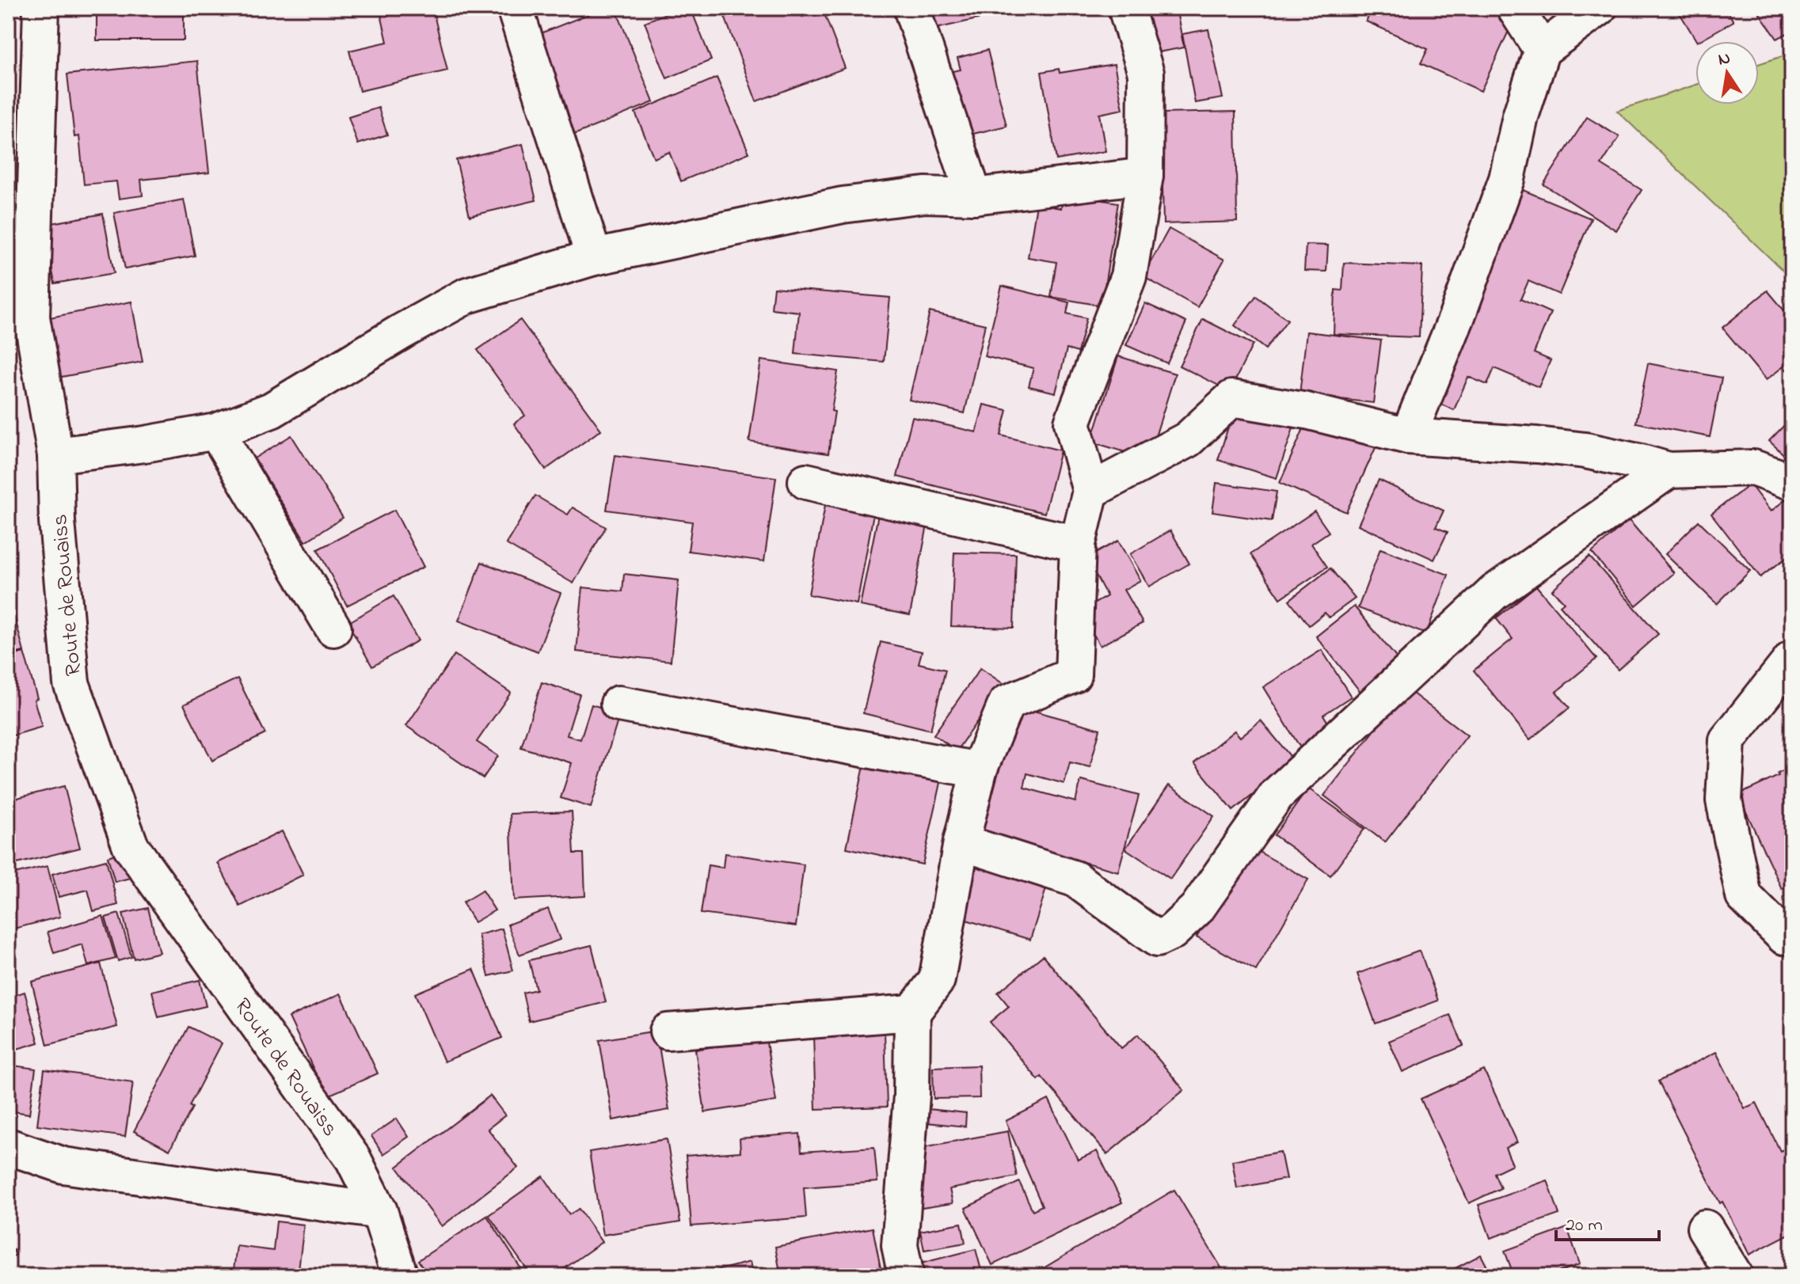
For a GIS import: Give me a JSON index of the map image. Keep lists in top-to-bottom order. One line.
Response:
{"streets":{"street":["Route de Rouaiss"]},"scale_bar":"20 m","north":"top"}
